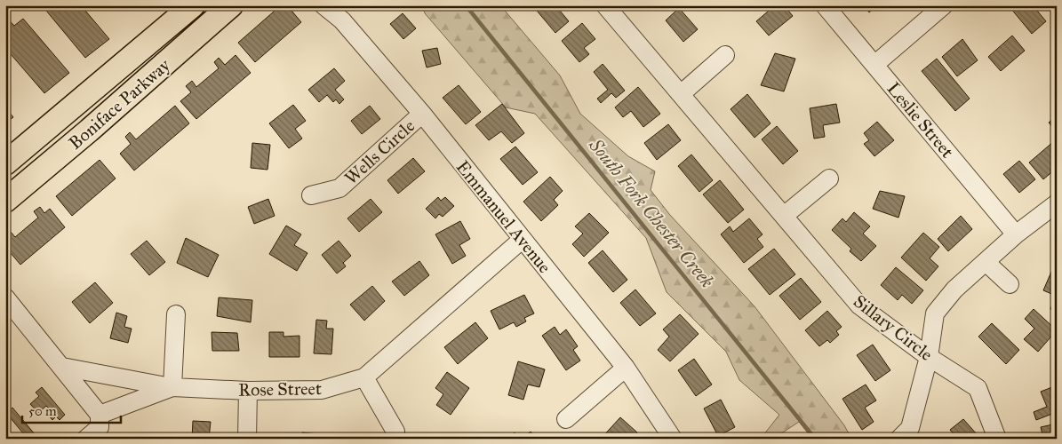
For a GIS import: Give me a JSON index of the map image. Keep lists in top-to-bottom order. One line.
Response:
{"streets":{"main road":["Boniface Parkway"],"street":["Leslie Street","Wells Circle","Emmanuel Avenue","Sillary Circle","Rose Street"]},"crossings":[["Wells Circle","Emmanuel Avenue"],["Emmanuel Avenue","Rose Street"]],"water":["South Fork Chester Creek"],"scale_bar":"50 m"}
